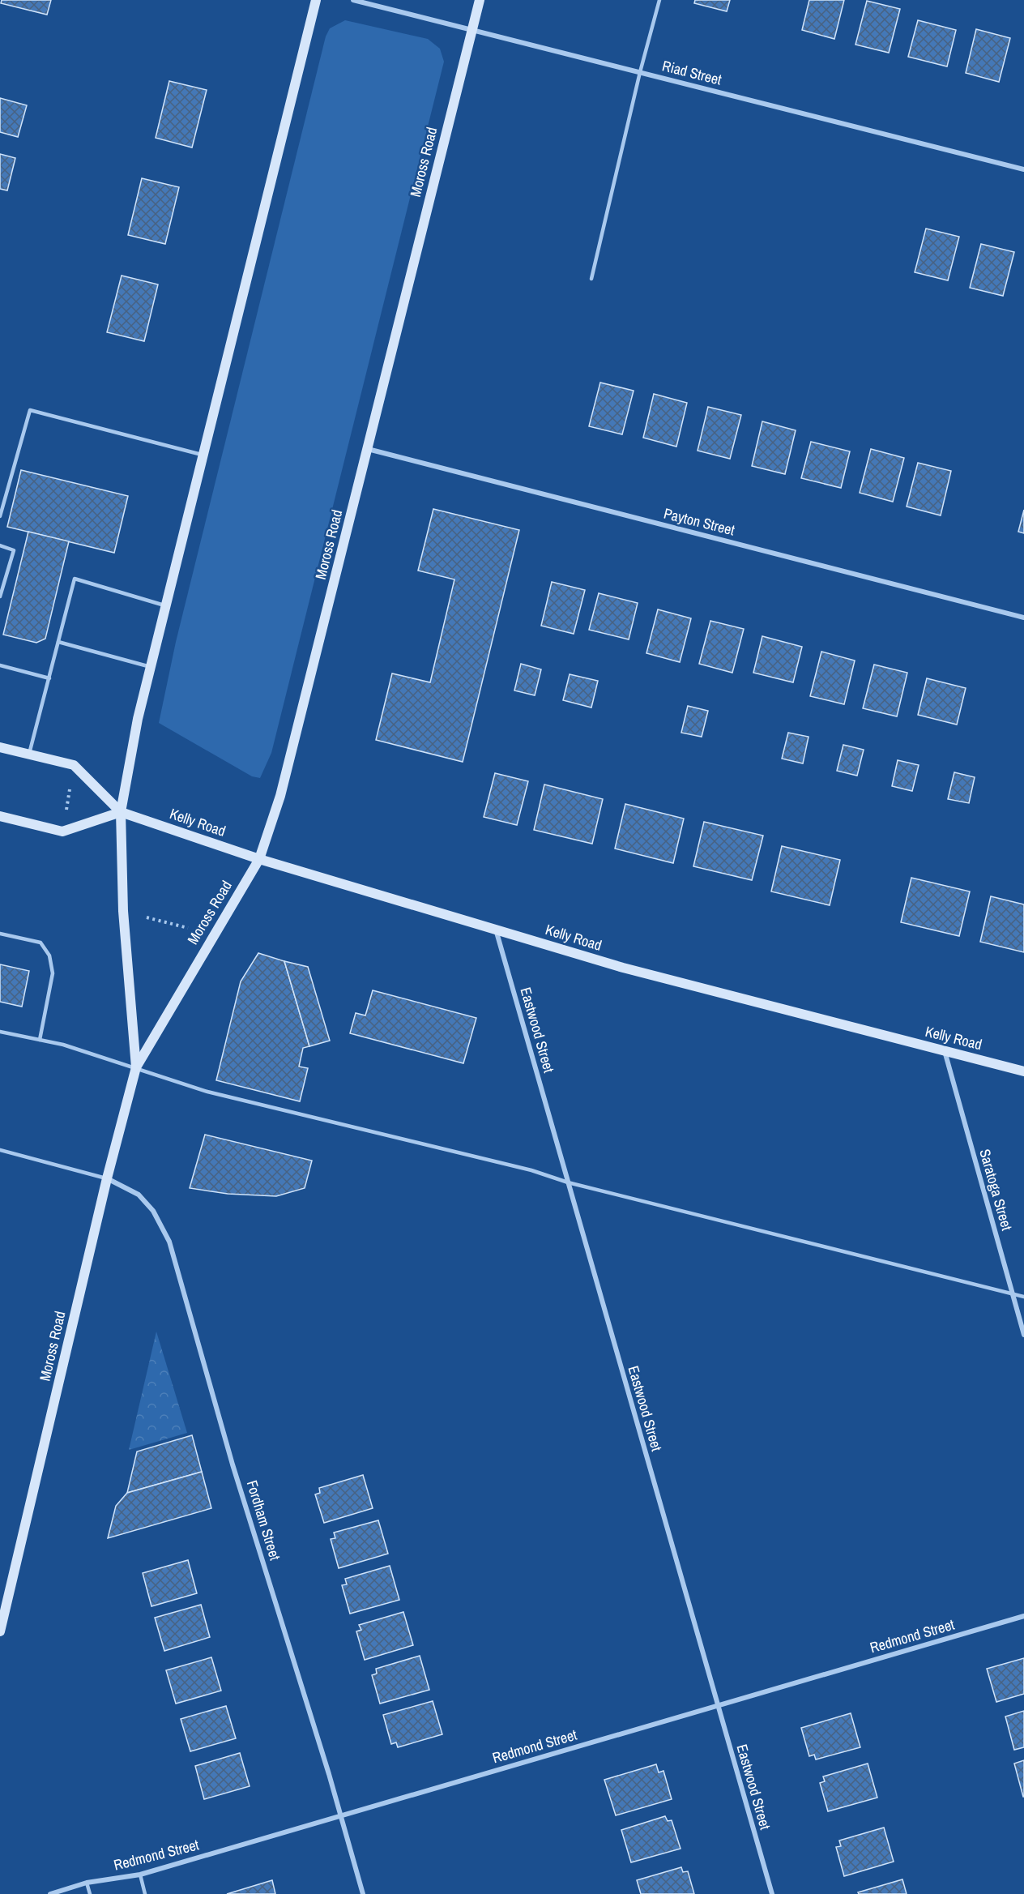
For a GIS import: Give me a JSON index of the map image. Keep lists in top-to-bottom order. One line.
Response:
{"streets":{"main road":["Moross Road","Kelly Road"],"street":["Riad Street","Payton Street","Eastwood Street","Saratoga Street","Fordham Street","Redmond Street"]},"crossings":[["Riad Street","Moross Road"],["Moross Road","Payton Street"],["Moross Road","Kelly Road"],["Moross Road","Fordham Street"],["Kelly Road","Eastwood Street"],["Kelly Road","Saratoga Street"],["Eastwood Street","Redmond Street"],["Fordham Street","Redmond Street"]]}
